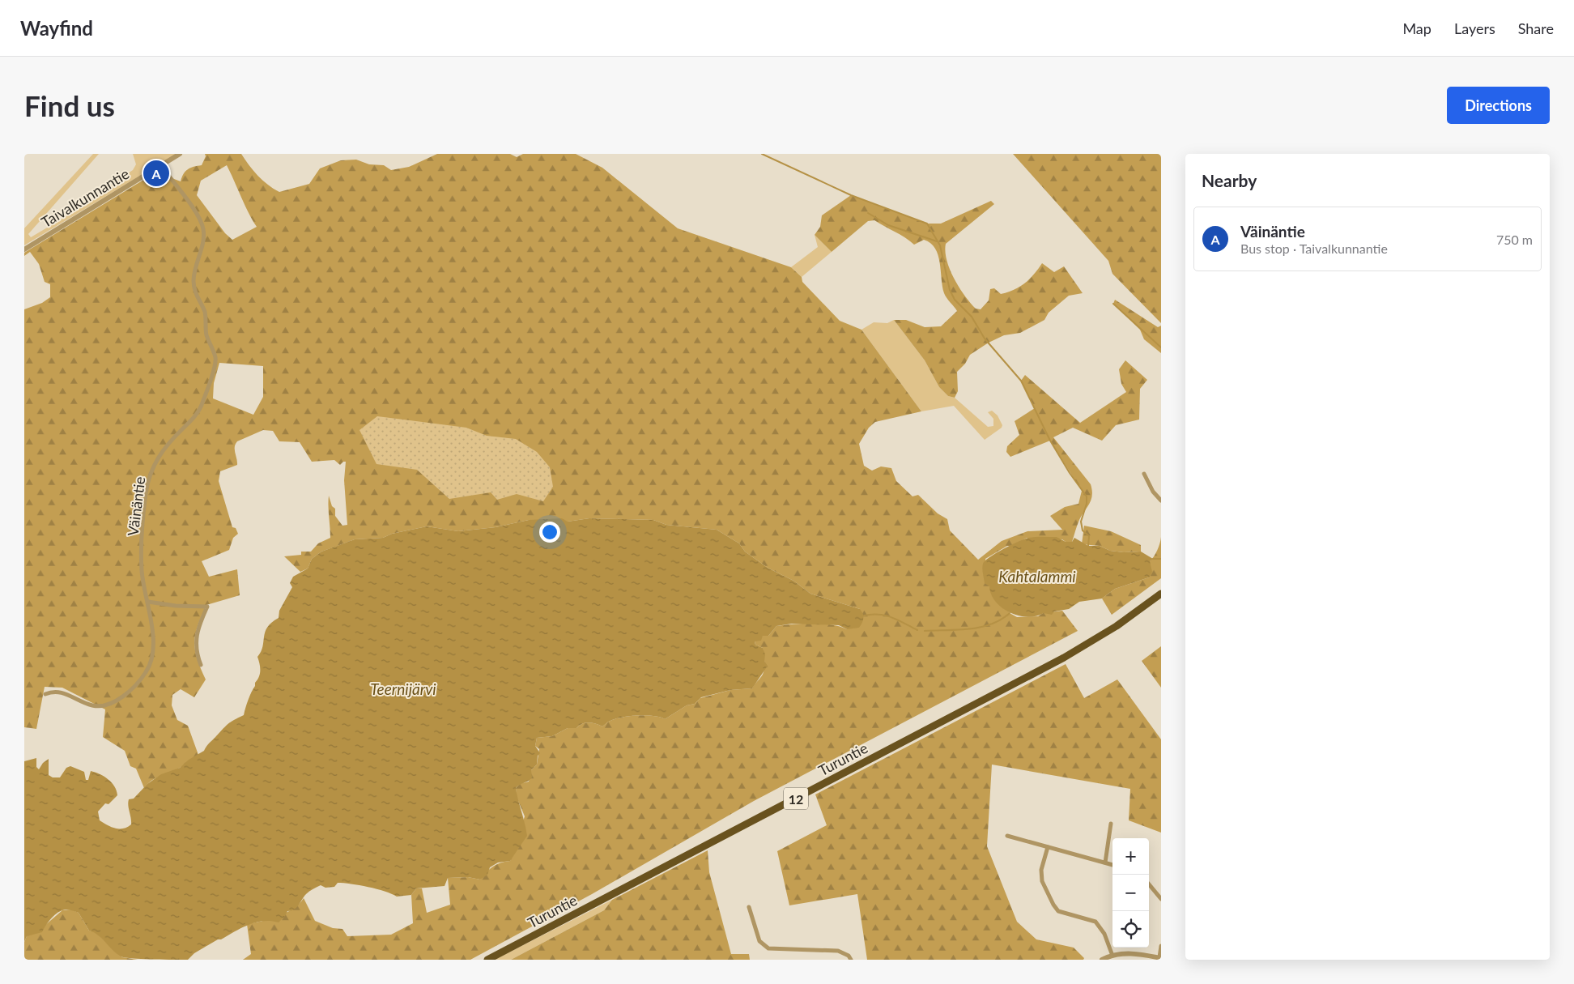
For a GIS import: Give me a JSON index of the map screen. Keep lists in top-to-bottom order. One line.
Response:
{"streets":{"highway":["Turuntie","12"],"street":["Taivalkunnantie","Väinäntie"]},"crossings":[["Taivalkunnantie","Väinäntie"]],"water":["Kahtalammi","Teernijärvi"],"page":{"header":"Wayfind","nav":["Map","Layers","Share"],"buttons":"Directions","title":"Find us","heading":"Nearby","pins":"A","list":[{"mark":"A","name":"Väinäntie","note":"Bus stop · Taivalkunnantie","value":"750 m"}],"map_buttons":["+","−"]}}
